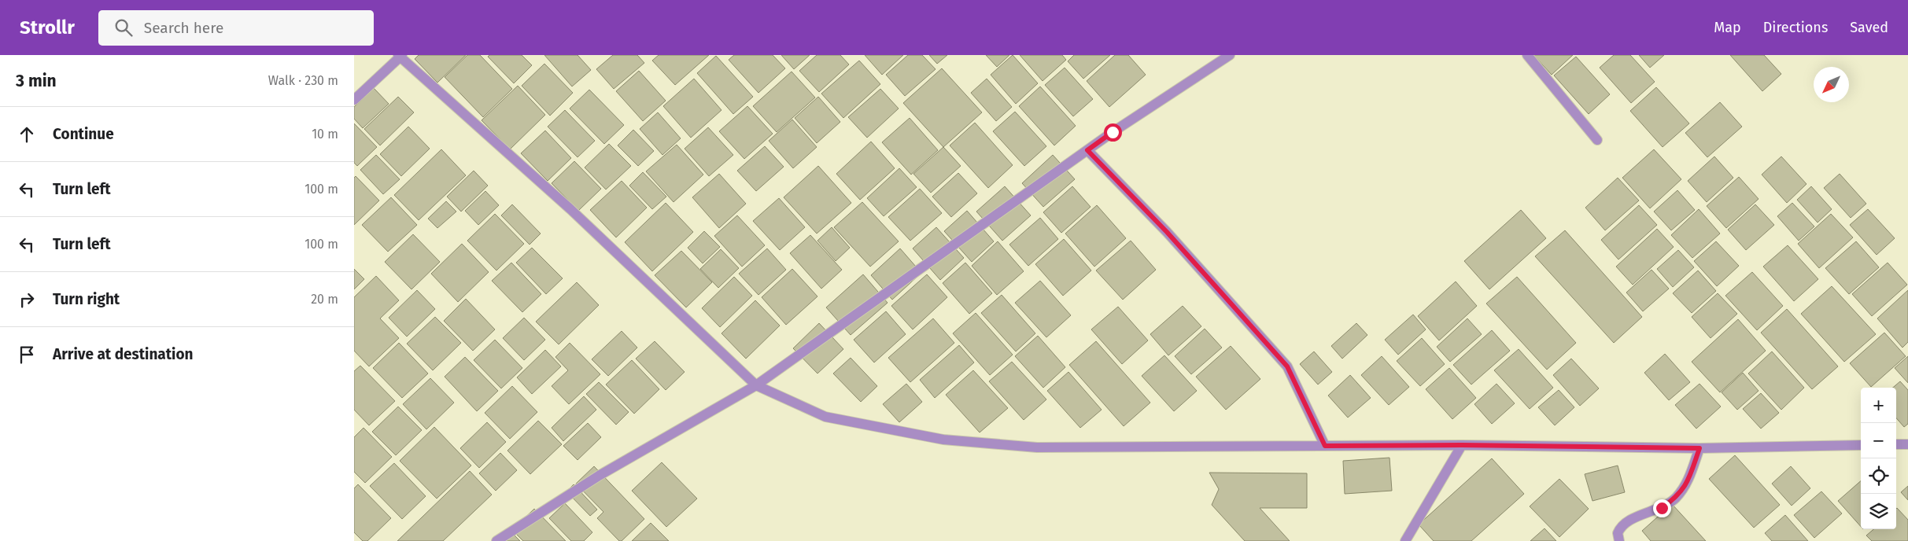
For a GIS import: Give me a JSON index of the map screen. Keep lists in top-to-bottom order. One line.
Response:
{"north":"bottom left","page":{"header":"Strollr","search":"Search here","nav":["Map","Directions","Saved"],"heading":["3 min","Walk · 230 m"],"list":[["Continue","10 m"],["Turn left","100 m"],["Turn left","100 m"],["Turn right","20 m"],"Arrive at destination"],"map_buttons":["+","−"]}}
